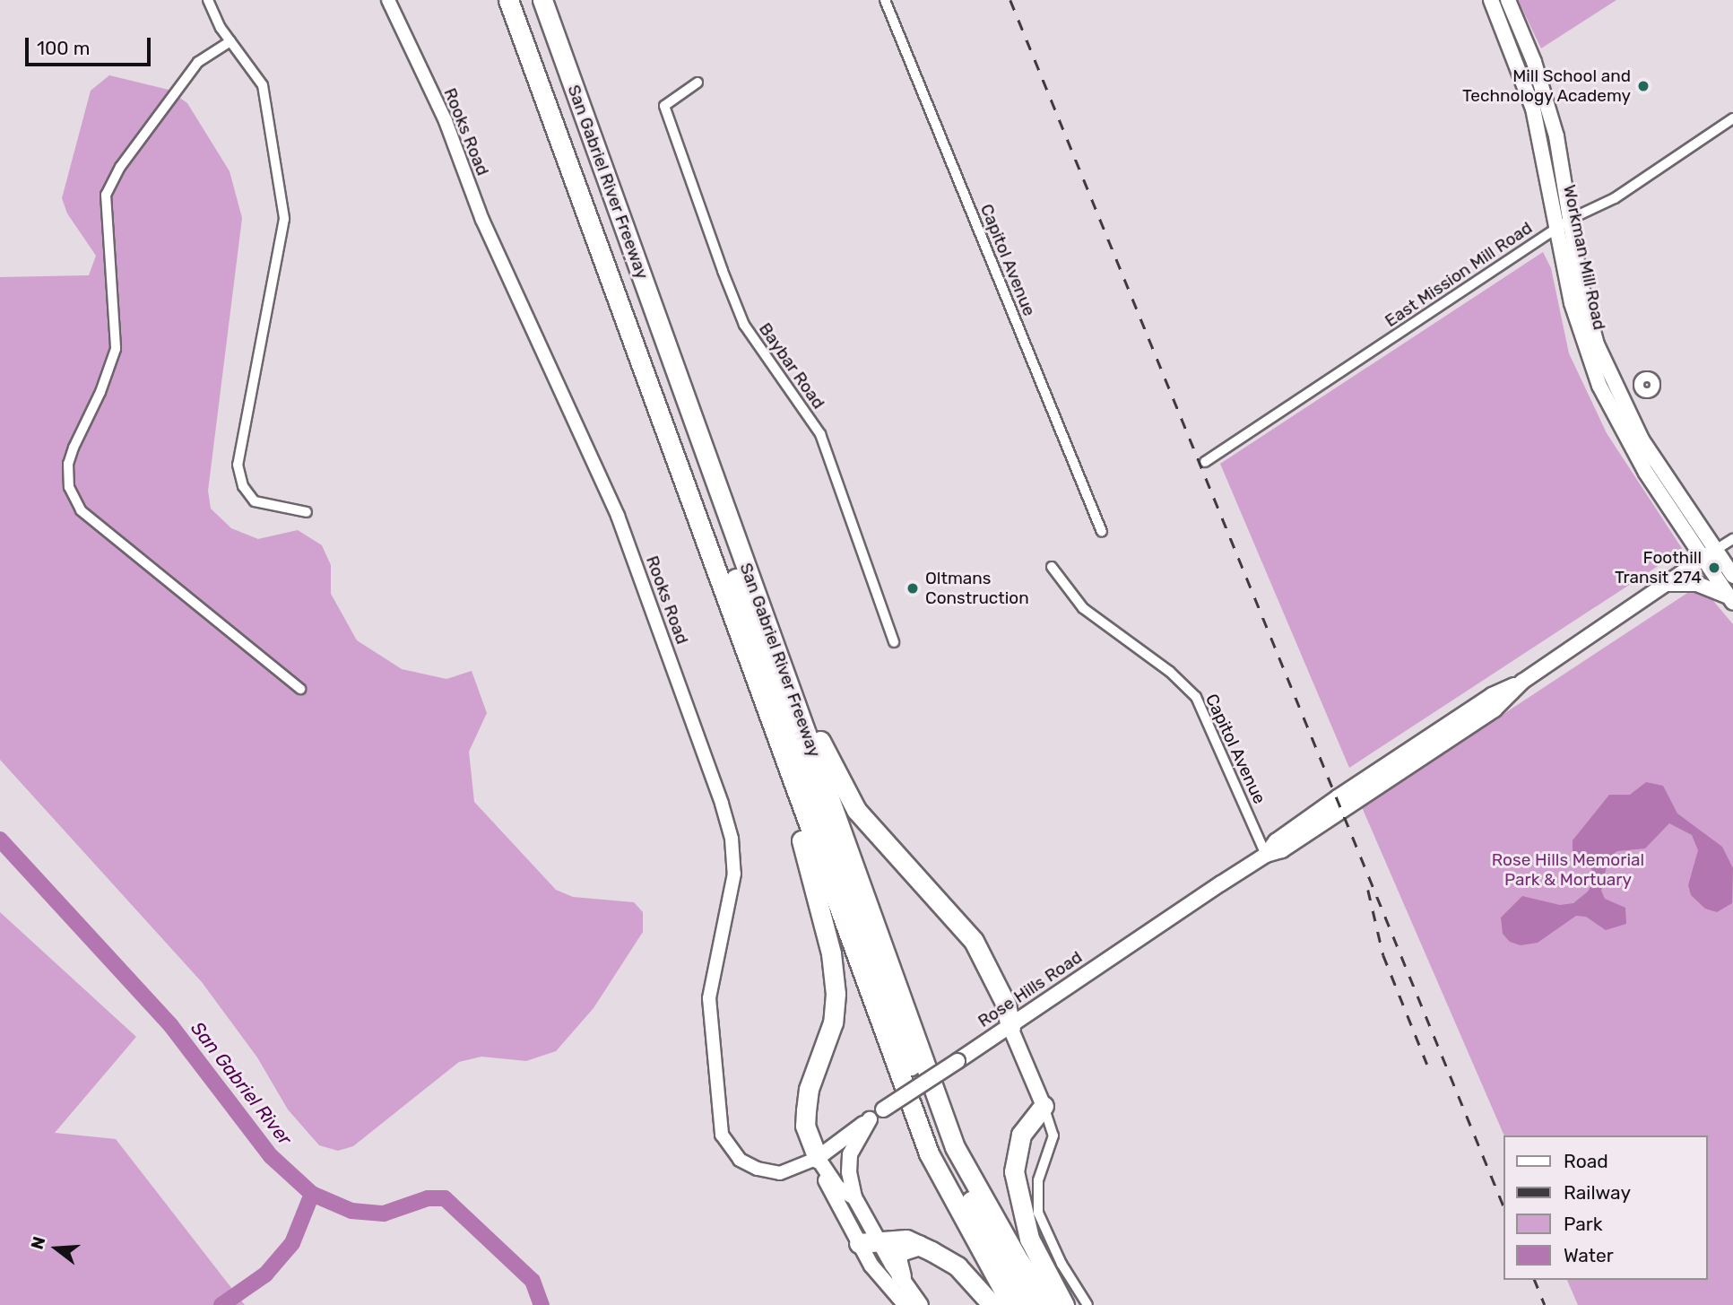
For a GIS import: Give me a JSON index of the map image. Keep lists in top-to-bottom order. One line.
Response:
{"streets":{"highway":["San Gabriel River Freeway"],"main road":["Workman Mill Road","Rose Hills Road"],"street":["Rooks Road","Capitol Avenue","East Mission Mill Road","Baybar Road"]},"crossings":[["Rooks Road","Rose Hills Road"],["Workman Mill Road","East Mission Mill Road"],["Workman Mill Road","Rose Hills Road"],["Capitol Avenue","Rose Hills Road"]],"water":["San Gabriel River"],"parks":["Rose Hills Memorial Park & Mortuary"],"places":["Mill School and Technology Academy","Foothill Transit 274","Oltmans Construction"],"legend":["Road","Railway","Park","Water"],"scale_bar":"100 m","north":"left"}
